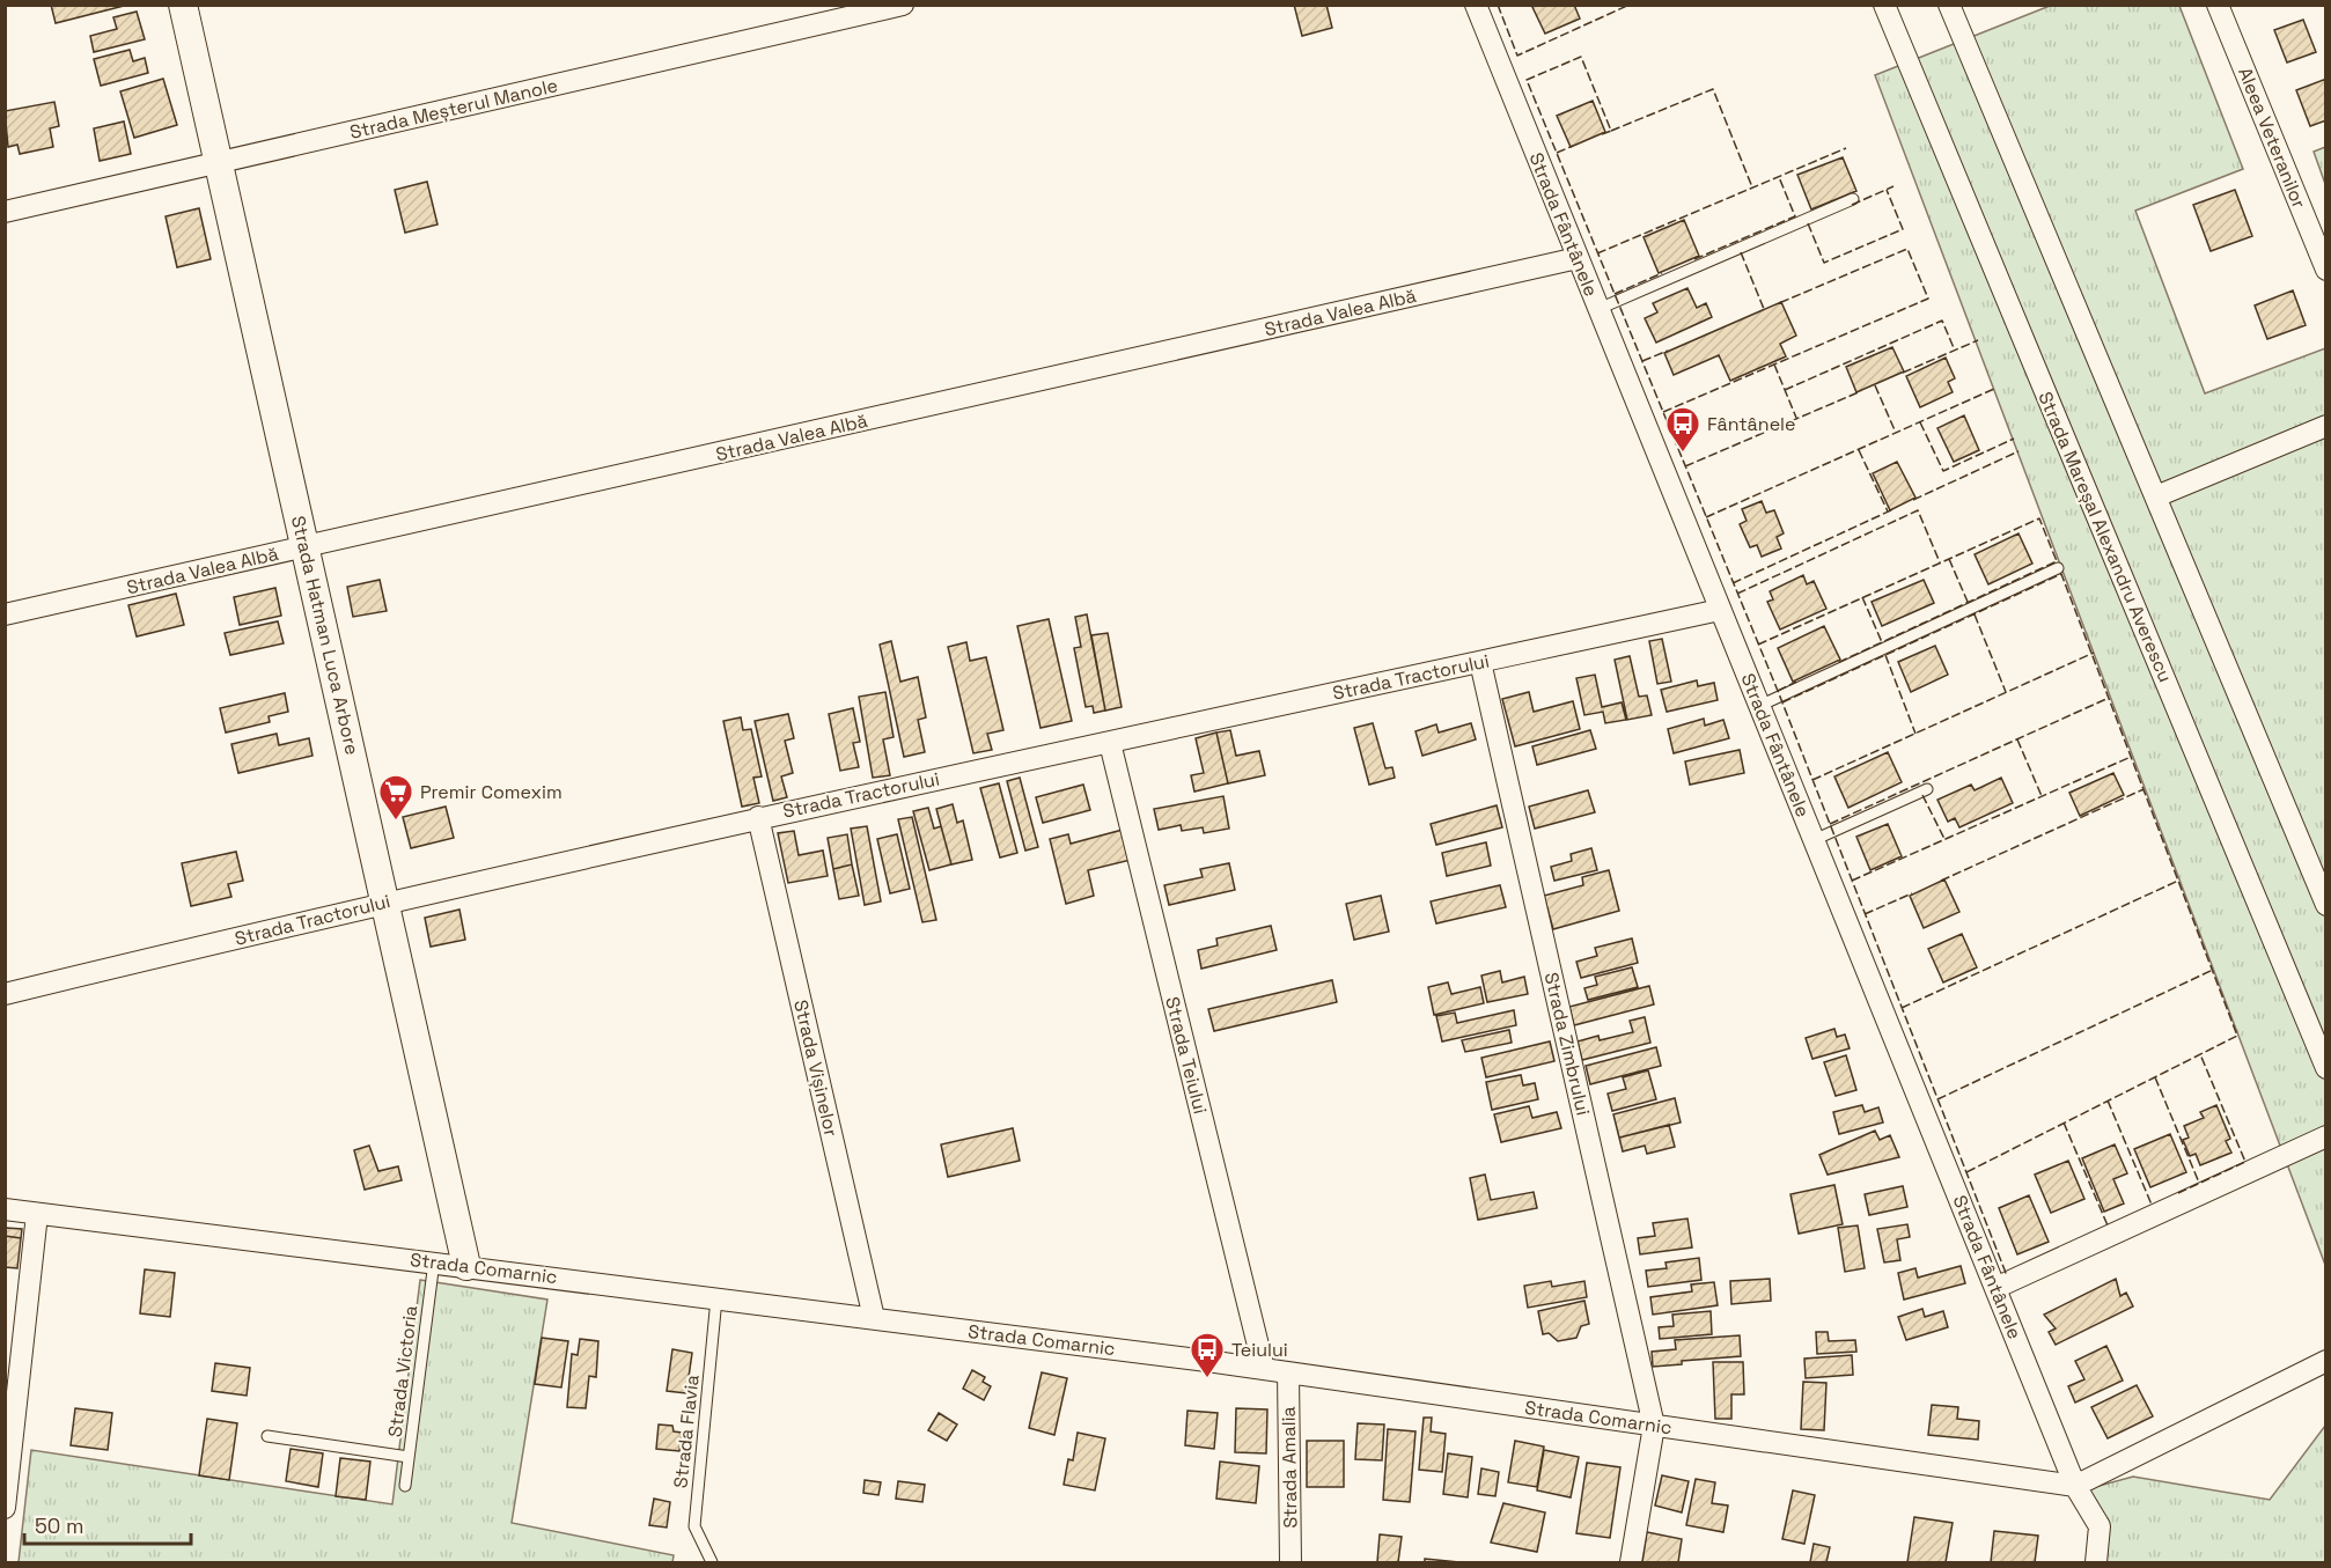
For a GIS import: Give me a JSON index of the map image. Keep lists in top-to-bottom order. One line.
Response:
{"streets":{"street":["Strada Meșterul Manole","Aleea Veteranilor","Strada Fântânele","Strada Valea Albă","Strada Mareșal Alexandru Averescu","Strada Hatman Luca Arbore","Strada Tractorului","Strada Zimbrului","Strada Teiului","Strada Vișinelor","Strada Comarnic","Strada Amalia"],"lane":["Strada Victoria","Strada Flavia"]},"crossings":[["Strada Meșterul Manole","Strada Hatman Luca Arbore"],["Strada Fântânele","Strada Valea Albă"],["Strada Fântânele","Strada Tractorului"],["Strada Fântânele","Strada Comarnic"],["Strada Valea Albă","Strada Hatman Luca Arbore"],["Strada Hatman Luca Arbore","Strada Tractorului"],["Strada Hatman Luca Arbore","Strada Comarnic"],["Strada Tractorului","Strada Zimbrului"],["Strada Tractorului","Strada Teiului"],["Strada Tractorului","Strada Vișinelor"],["Strada Zimbrului","Strada Comarnic"],["Strada Teiului","Strada Comarnic"],["Strada Vișinelor","Strada Comarnic"],["Strada Comarnic","Strada Victoria"],["Strada Comarnic","Strada Flavia"],["Strada Comarnic","Strada Amalia"]],"places":{"bus stop":["Fântânele","Teiului"],"supermarket":["Premir Comexim"]},"scale_bar":"50 m"}
